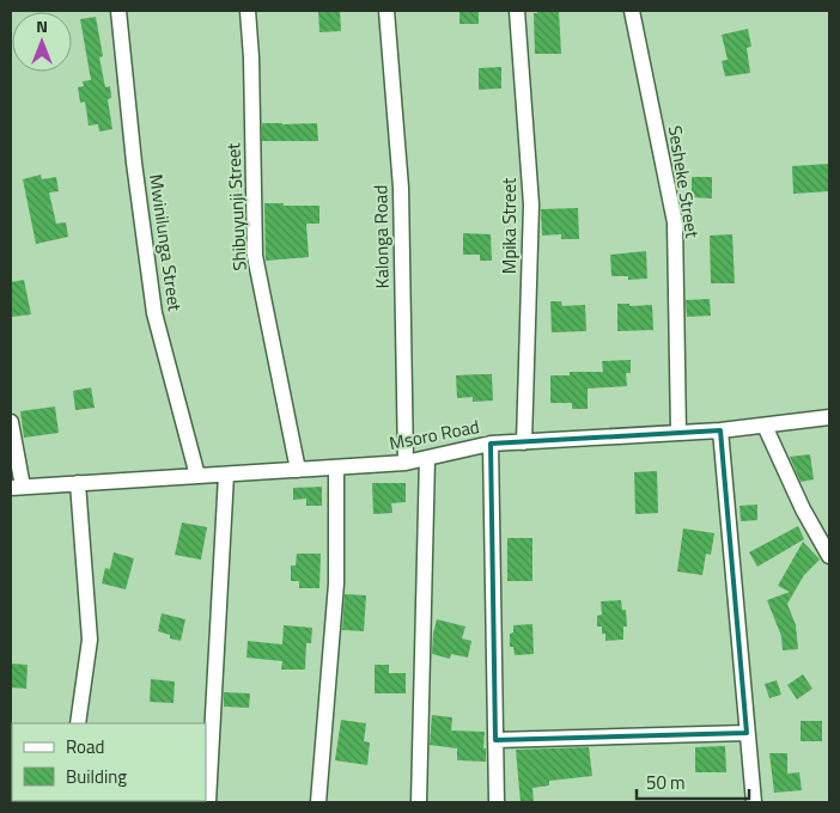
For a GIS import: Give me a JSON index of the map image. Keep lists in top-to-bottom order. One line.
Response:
{"streets":{"street":["Sesheke Street","Shibuyunji Street","Mpika Street","Kalonga Road","Mwinilunga Street","Msoro Road"]},"crossings":[["Sesheke Street","Msoro Road"],["Shibuyunji Street","Msoro Road"],["Mpika Street","Msoro Road"],["Kalonga Road","Msoro Road"],["Mwinilunga Street","Msoro Road"]],"legend":["Road","Building"],"scale_bar":"50 m","north":"top"}
